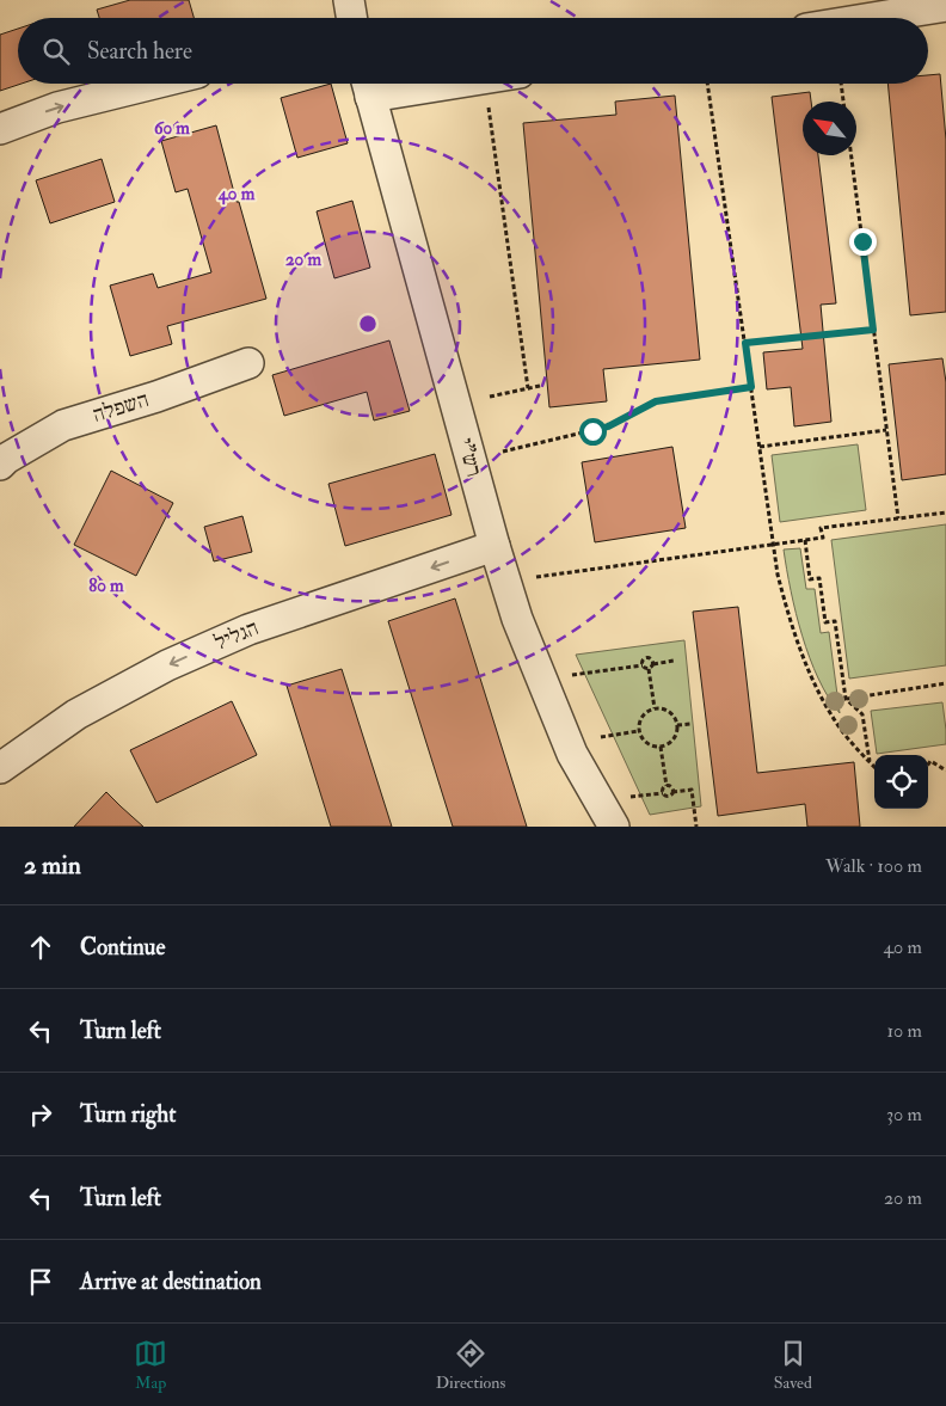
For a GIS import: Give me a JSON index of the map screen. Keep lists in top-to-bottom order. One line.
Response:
{"streets":{"street":["השפלה","רש\"י","הגליל"]},"crossings":[["רש\"י","הגליל"]],"one_way":["הגליל"],"north":"top left","page":{"search":"Search here","heading":["2 min","Walk · 100 m"],"list":[["Continue","40 m"],["Turn left","10 m"],["Turn right","30 m"],["Turn left","20 m"],"Arrive at destination"],"nav":["Map","Directions","Saved"]},"rings":["60 m","40 m","20 m","80 m"]}
